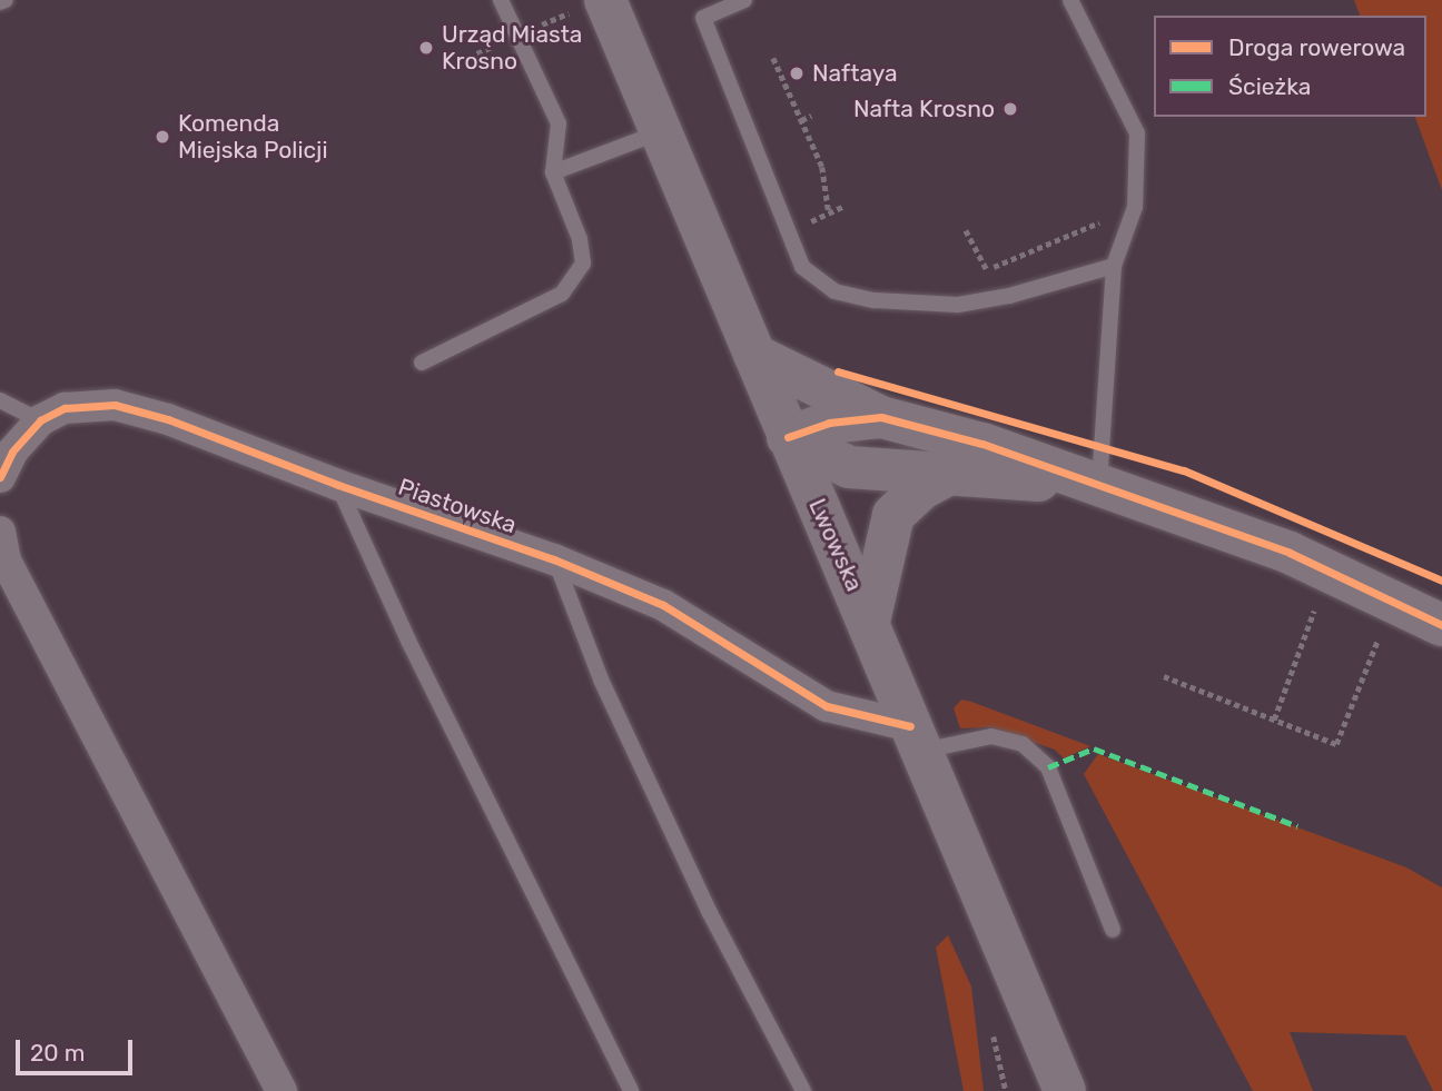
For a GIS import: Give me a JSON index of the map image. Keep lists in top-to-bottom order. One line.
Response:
{"streets":{"street":["Piastowska","Lwowska"]},"crossings":[["Piastowska","Lwowska"]],"places":["Urząd Miasta Krosno","Naftaya","Nafta Krosno","Komenda Miejska Policji"],"legend":["Droga rowerowa","Ścieżka"],"scale_bar":"20 m"}
